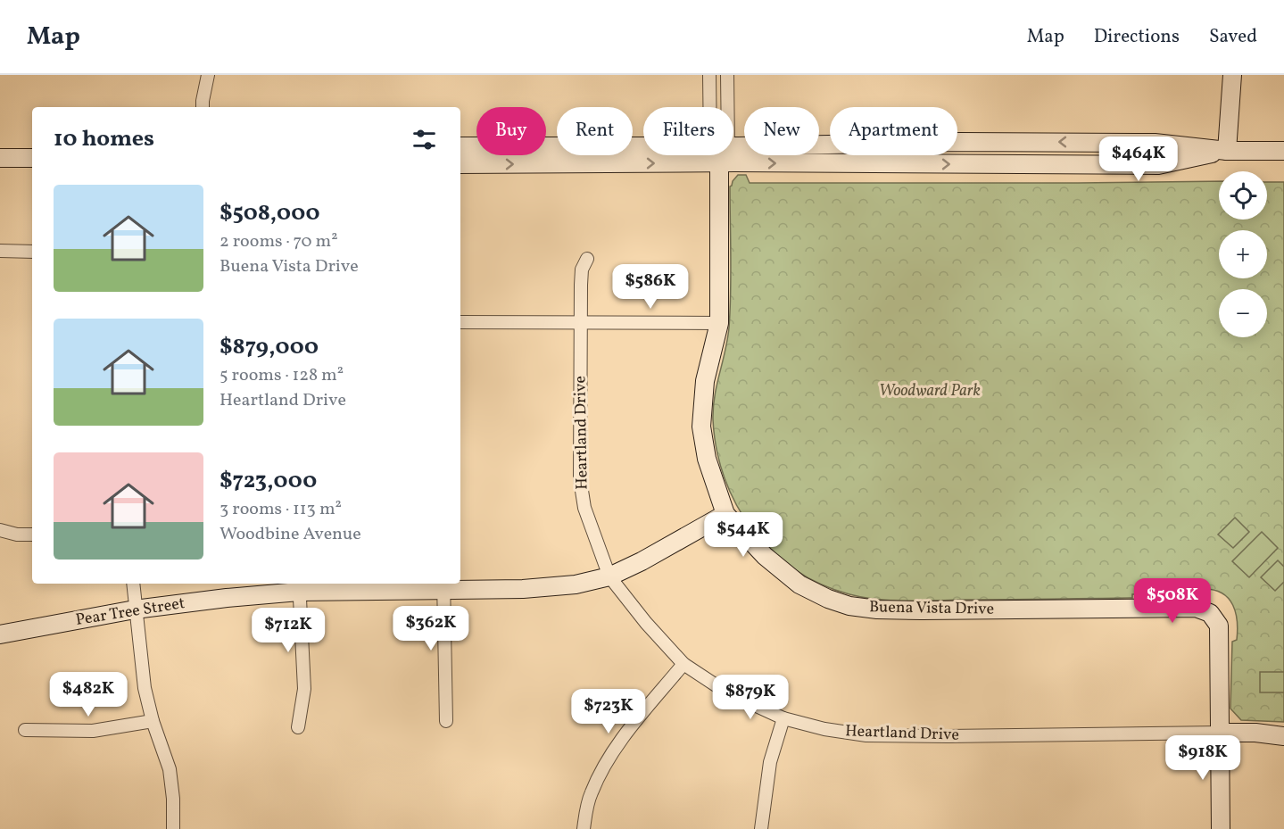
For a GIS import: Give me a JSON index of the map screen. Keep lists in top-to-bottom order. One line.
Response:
{"streets":{"street":["Heartland Drive","Buena Vista Drive","Pear Tree Street"]},"crossings":[["Heartland Drive","Buena Vista Drive"],["Heartland Drive","Pear Tree Street"],["Buena Vista Drive","Pear Tree Street"]],"parks":["Woodward Park"],"page":{"header":"Map","nav":["Map","Directions","Saved"],"chip":["Buy","Rent","Filters","New","Apartment"],"heading":"10 homes","price":["$464K","$586K","$544K","$508K","$362K","$712K","$482K","$879K","$723K","$918K"],"map_buttons":["+","−"],"list":[{"name":"$508,000","note":"2 rooms · 70 m² · Buena Vista Drive"},{"name":"$879,000","note":"5 rooms · 128 m² · Heartland Drive"},{"name":"$723,000","note":"3 rooms · 113 m² · Woodbine Avenue"}]}}
